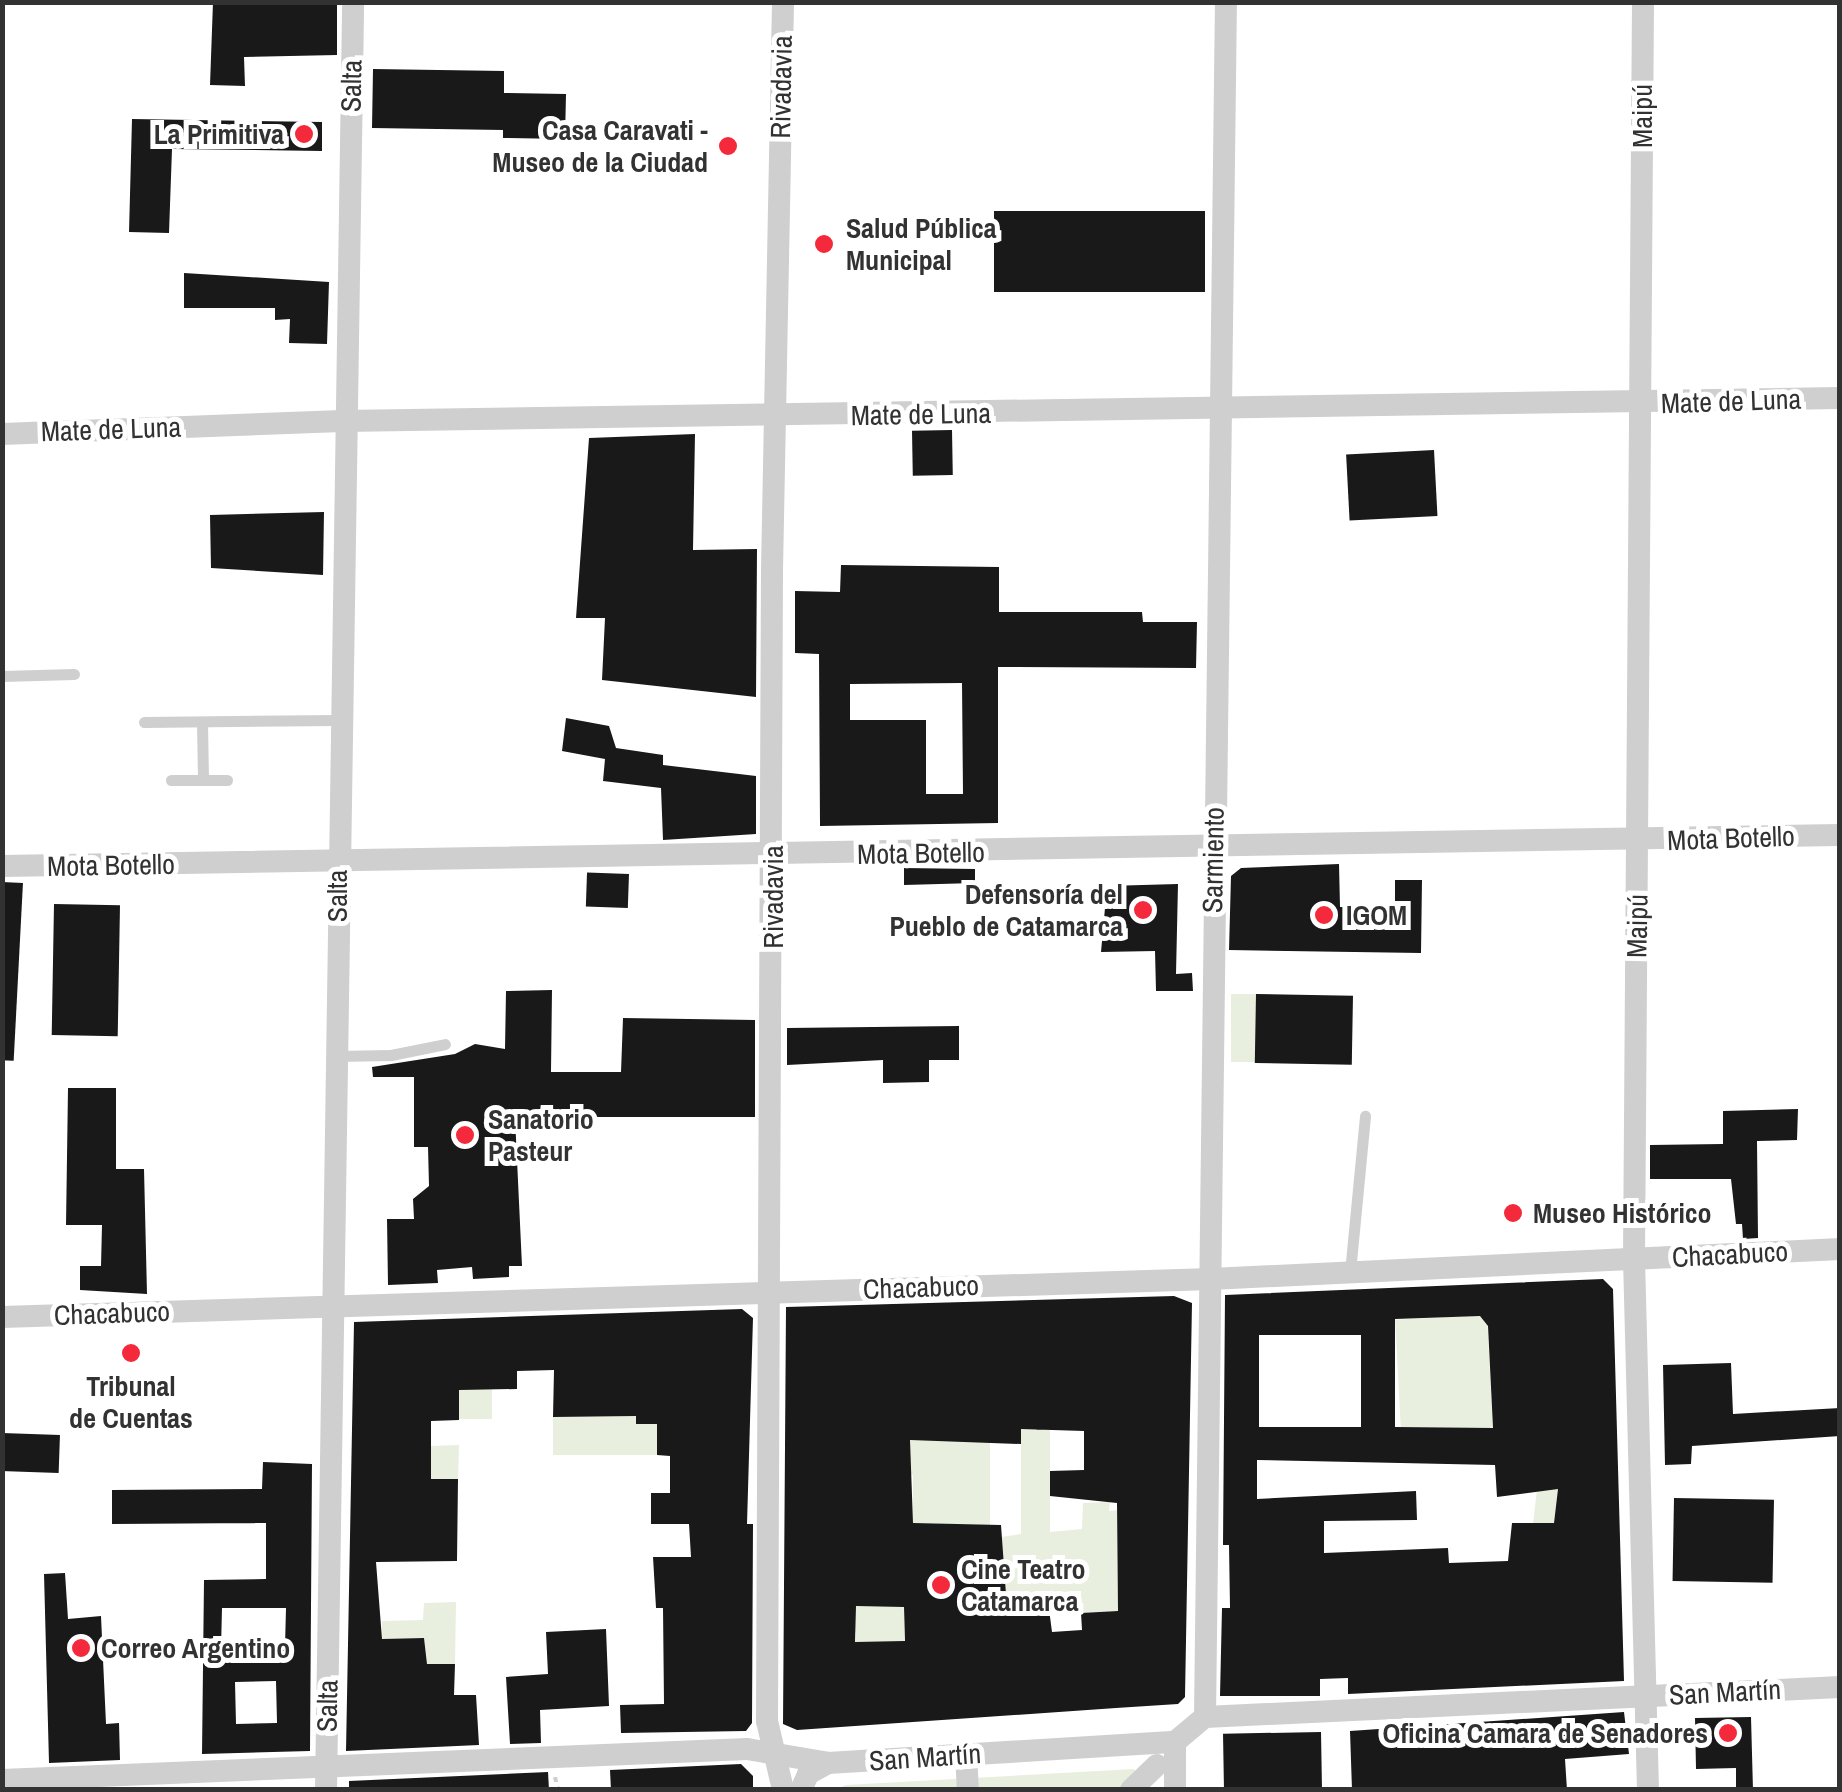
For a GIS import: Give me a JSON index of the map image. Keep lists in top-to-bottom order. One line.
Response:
{"streets":{"street":["Salta","Rivadavia","Maipú","Mate de Luna","Mota Botello","Sarmiento","Chacabuco","San Martín"]},"crossings":[["Salta","Mate de Luna"],["Salta","Mota Botello"],["Salta","Chacabuco"],["Salta","San Martín"],["Rivadavia","Mate de Luna"],["Rivadavia","Mota Botello"],["Rivadavia","Chacabuco"],["Rivadavia","San Martín"],["Maipú","Mate de Luna"],["Maipú","Mota Botello"],["Maipú","Chacabuco"],["Maipú","San Martín"],["Mate de Luna","Sarmiento"],["Mota Botello","Sarmiento"],["Sarmiento","Chacabuco"],["Sarmiento","San Martín"]],"places":["La Primitiva","Casa Caravati - Museo de la Ciudad","Salud Pública Municipal","Defensoría del Pueblo de Catamarca","IGOM","Sanatorio Pasteur","Museo Histórico","Tribunal de Cuentas","Cine Teatro Catamarca","Correo Argentino","Oficina Camara de Senadores"]}
